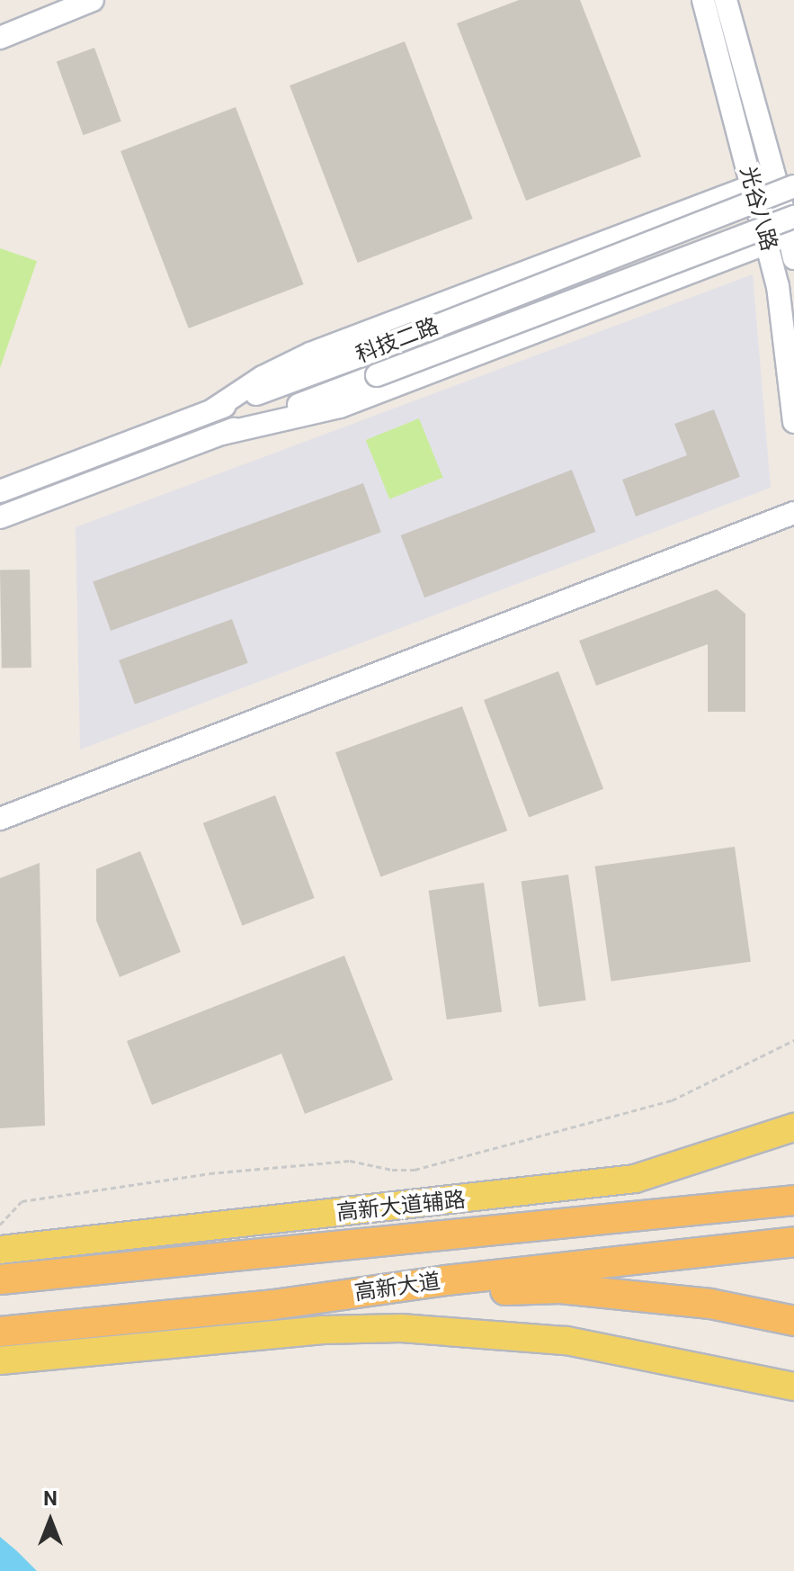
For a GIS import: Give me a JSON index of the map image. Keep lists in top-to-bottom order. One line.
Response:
{"streets":{"highway":["高新大道"],"main road":["高新大道辅路"],"street":["光谷八路","科技二路"]},"north":"top"}
